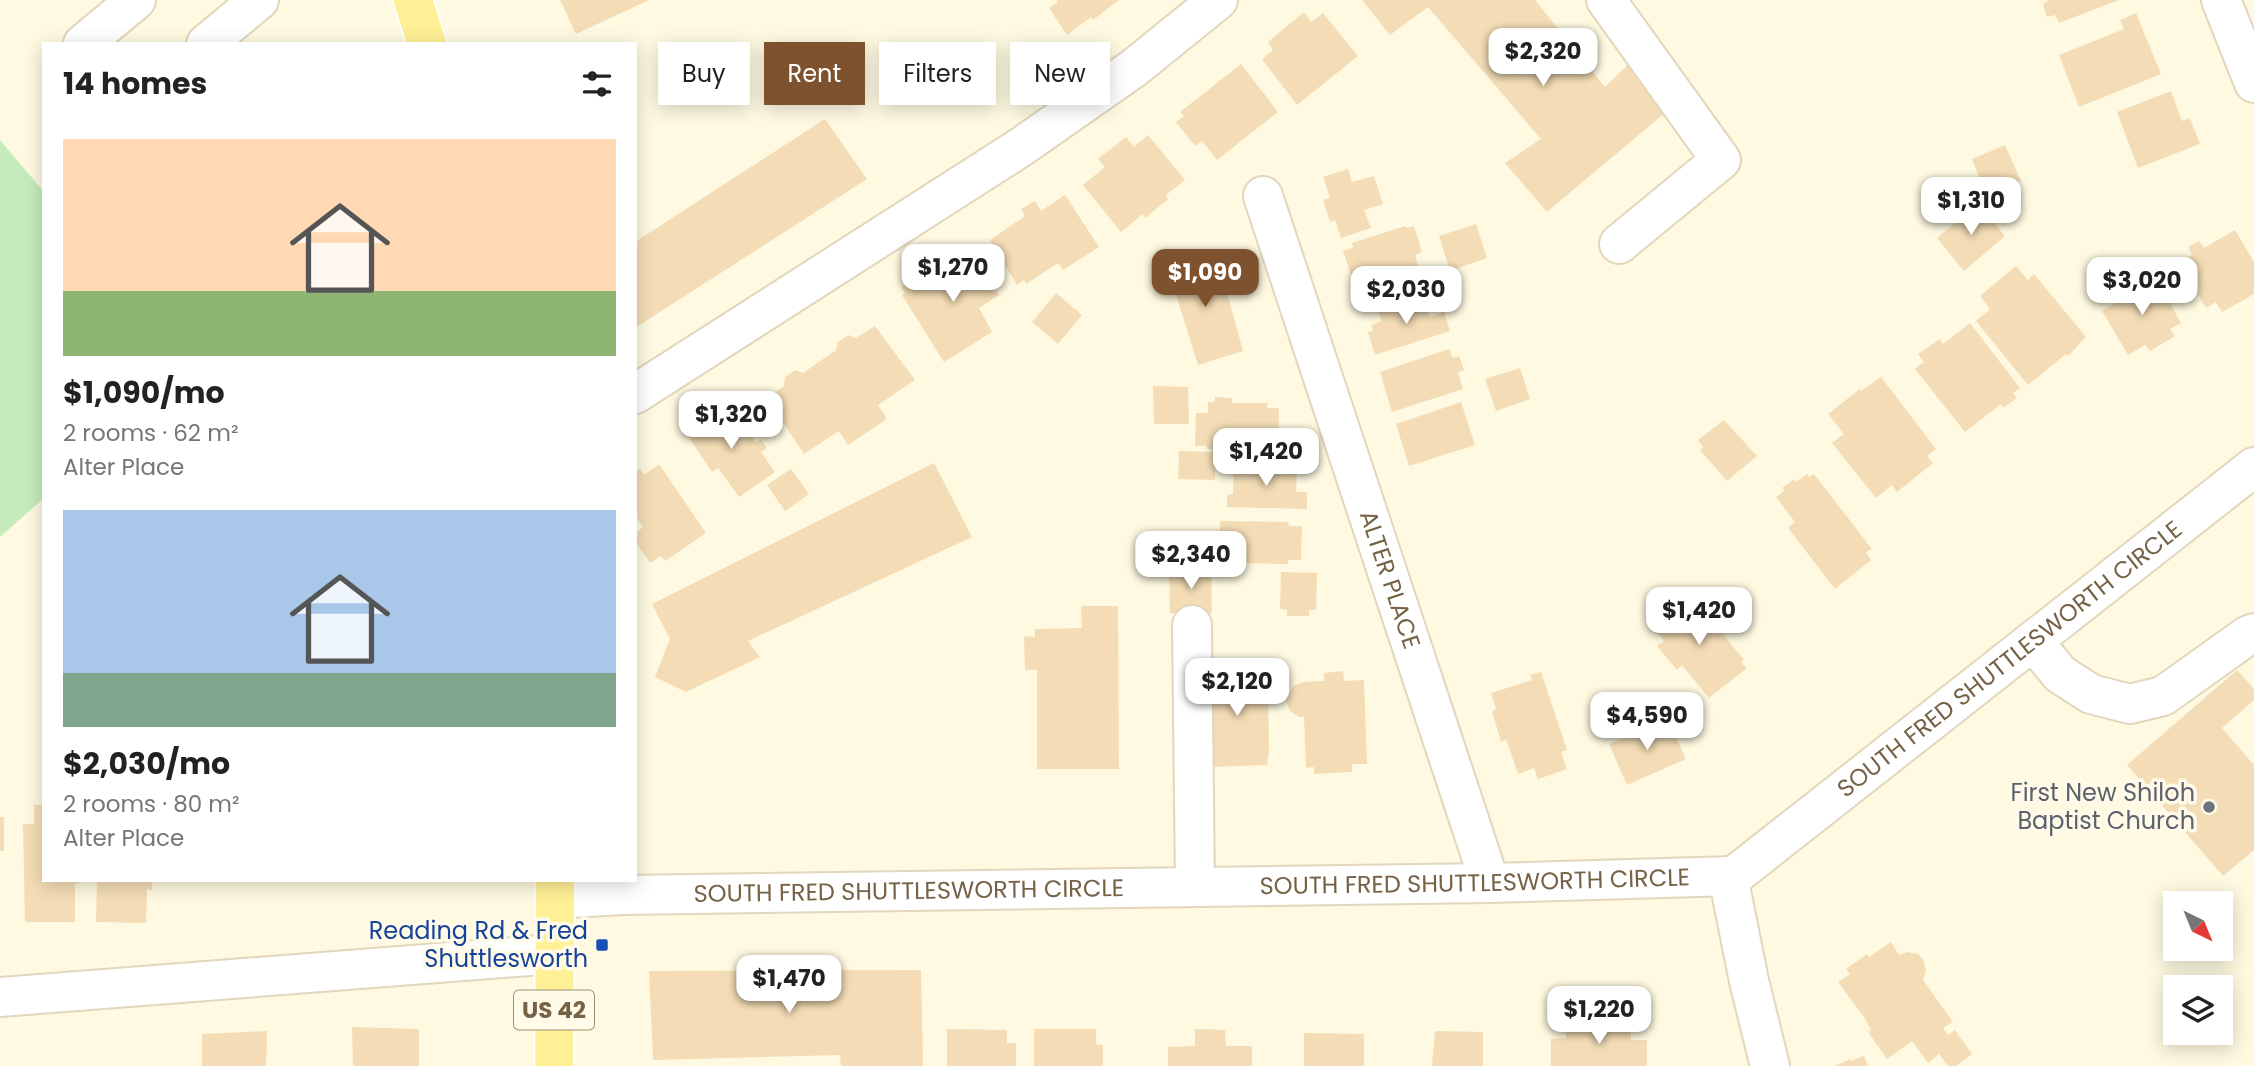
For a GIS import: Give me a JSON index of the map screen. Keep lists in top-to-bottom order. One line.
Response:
{"streets":{"main road":["US 42"],"street":["ALTER PLACE","SOUTH FRED SHUTTLESWORTH CIRCLE"]},"crossings":[["ALTER PLACE","SOUTH FRED SHUTTLESWORTH CIRCLE"],["SOUTH FRED SHUTTLESWORTH CIRCLE","US 42"]],"places":{"other":["First New Shiloh Baptist Church"],"transit":["Reading Rd & Fred Shuttlesworth"]},"north":"bottom right","page":{"price":["$2,320","$1,310","$1,270","$1,090","$3,020","$2,030","$1,320","$1,420","$2,340","$1,420","$2,120","$4,590","$1,470","$1,220"],"chip":["Buy","Rent","Filters","New"],"heading":"14 homes","list":[{"name":"$1,090/mo","note":"2 rooms · 62 m² · Alter Place"},{"name":"$2,030/mo","note":"2 rooms · 80 m² · Alter Place"}]}}
